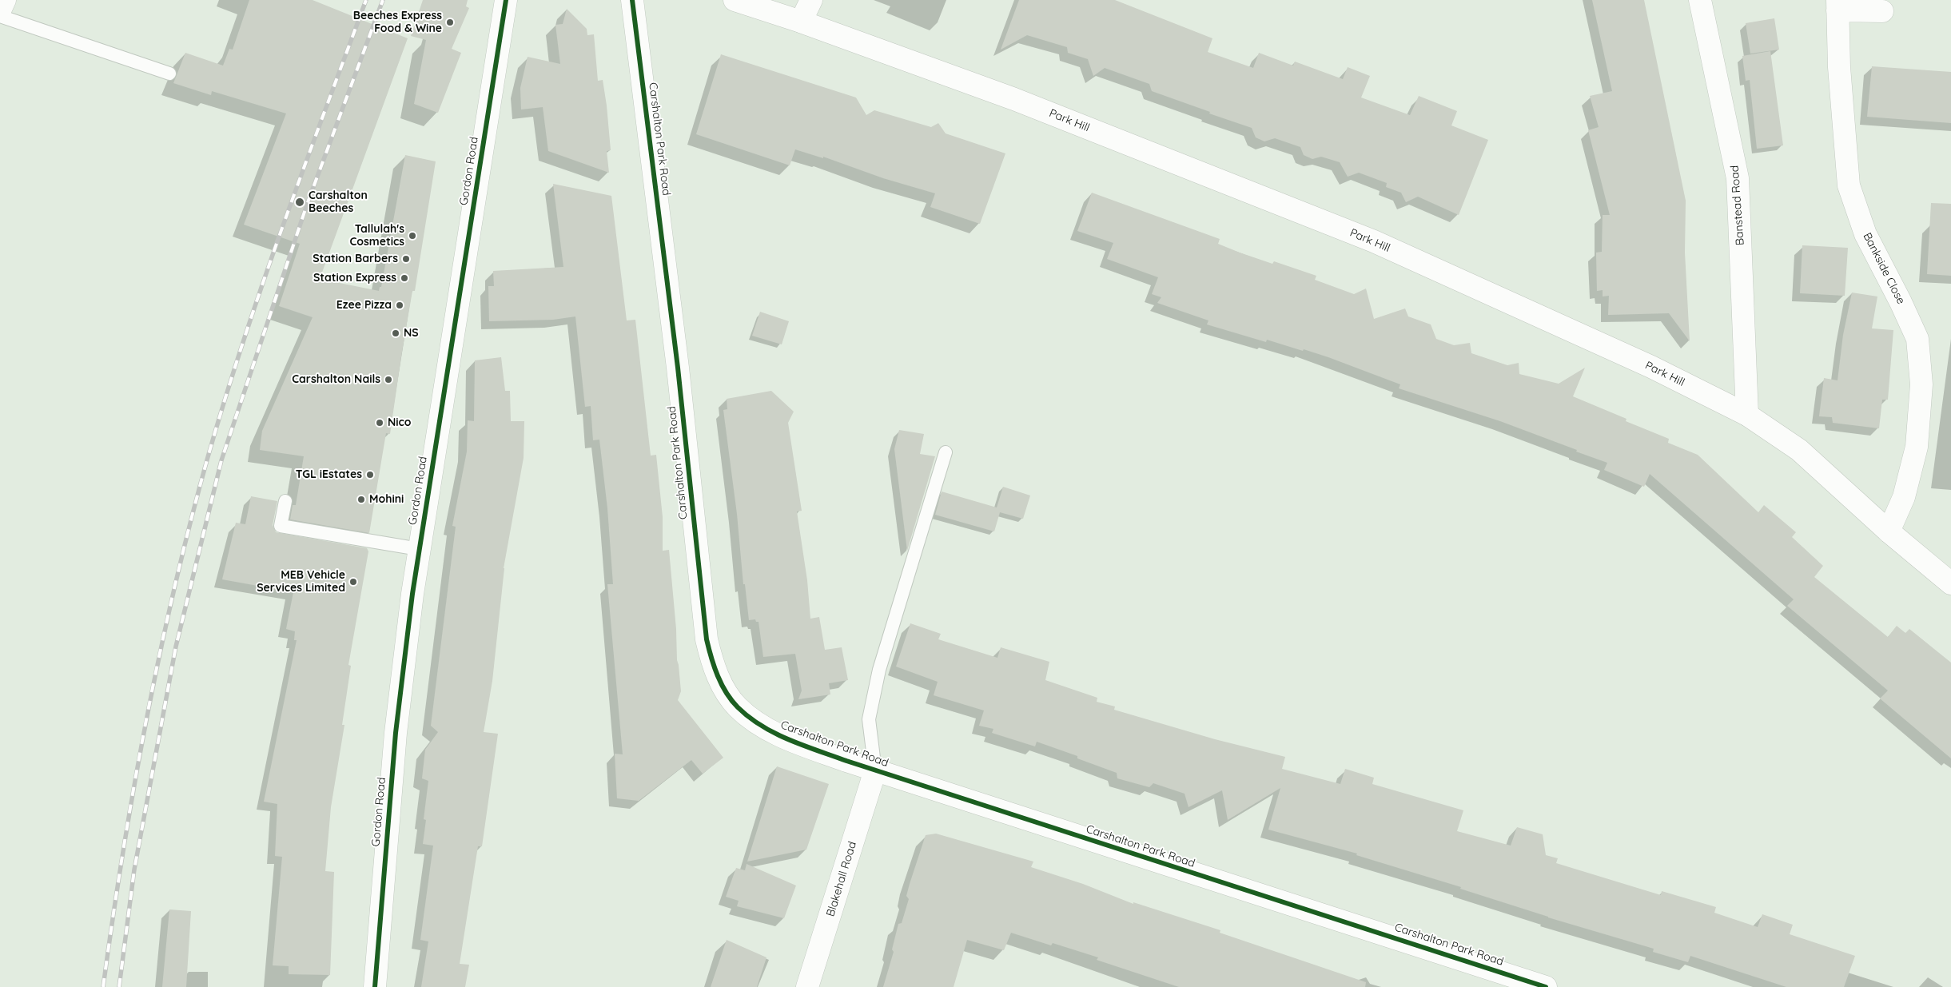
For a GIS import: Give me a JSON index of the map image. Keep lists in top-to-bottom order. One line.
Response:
{"streets":{"street":["Park Hill","Carshalton Park Road","Gordon Road","Banstead Road","Bankside Close","Blakehall Road"]},"crossings":[["Park Hill","Banstead Road"],["Park Hill","Bankside Close"],["Carshalton Park Road","Blakehall Road"]],"places":["Beeches Express Food & Wine","Carshalton Beeches","Tallulah's Cosmetics","Station Barbers","Station Express","Ezee Pizza","NS","Carshalton Nails","Nico","TGL iEstates","Mohini","MEB Vehicle Services Limited"]}
